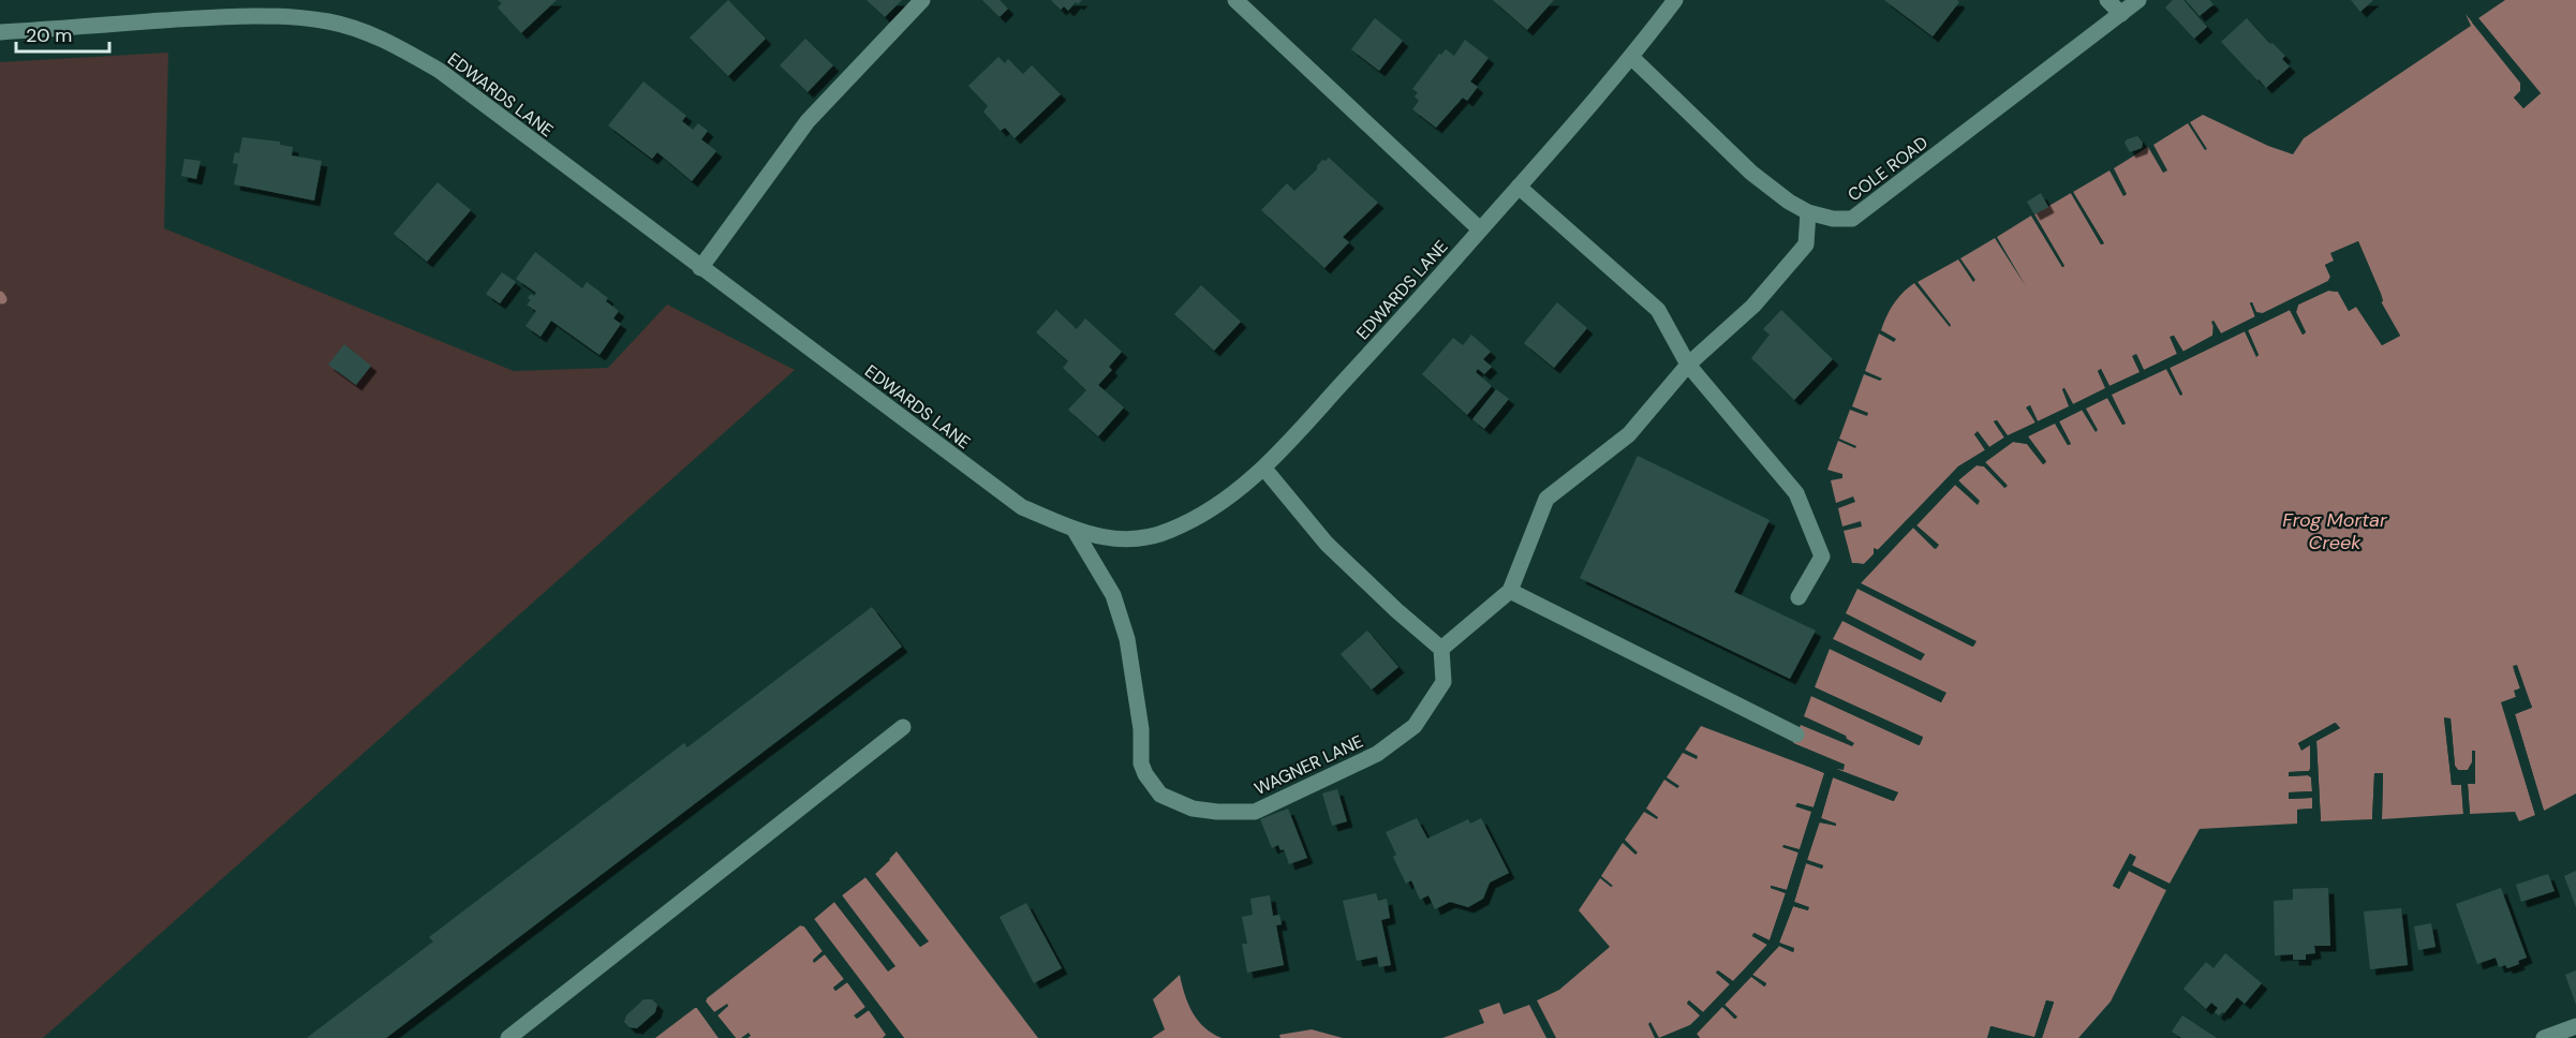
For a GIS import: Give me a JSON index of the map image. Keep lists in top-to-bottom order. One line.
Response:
{"streets":{"street":["EDWARDS LANE","COLE ROAD","WAGNER LANE"]},"crossings":[["EDWARDS LANE","COLE ROAD"],["EDWARDS LANE","WAGNER LANE"]],"water":["Frog Mortar Creek"],"scale_bar":"20 m"}
